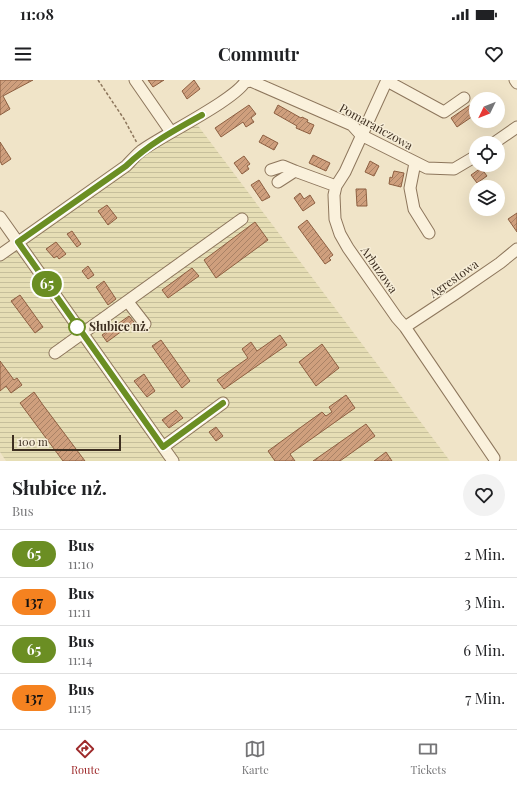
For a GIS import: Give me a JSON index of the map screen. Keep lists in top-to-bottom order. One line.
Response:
{"streets":{"street":["Pomarańczowa","Arbuzowa","Agrestowa"]},"crossings":[["Pomarańczowa","Arbuzowa"],["Arbuzowa","Agrestowa"]],"places":["Słubice nż."],"lines":["bus line 65"],"scale_bar":"100 m","north":"bottom left","page":{"status":"11:08","header":"Commutr","on_map":"65","scale":"100 m","heading":["Słubice nż.","Bus"],"list":[{"mark":"65","name":"Bus","note":"11:10","value":"2 Min."},{"mark":"137","name":"Bus","note":"11:11","value":"3 Min."},{"mark":"65","name":"Bus","note":"11:14","value":"6 Min."},{"mark":"137","name":"Bus","note":"11:15","value":"7 Min."}],"tabs":["Route","Karte","Tickets"]}}
